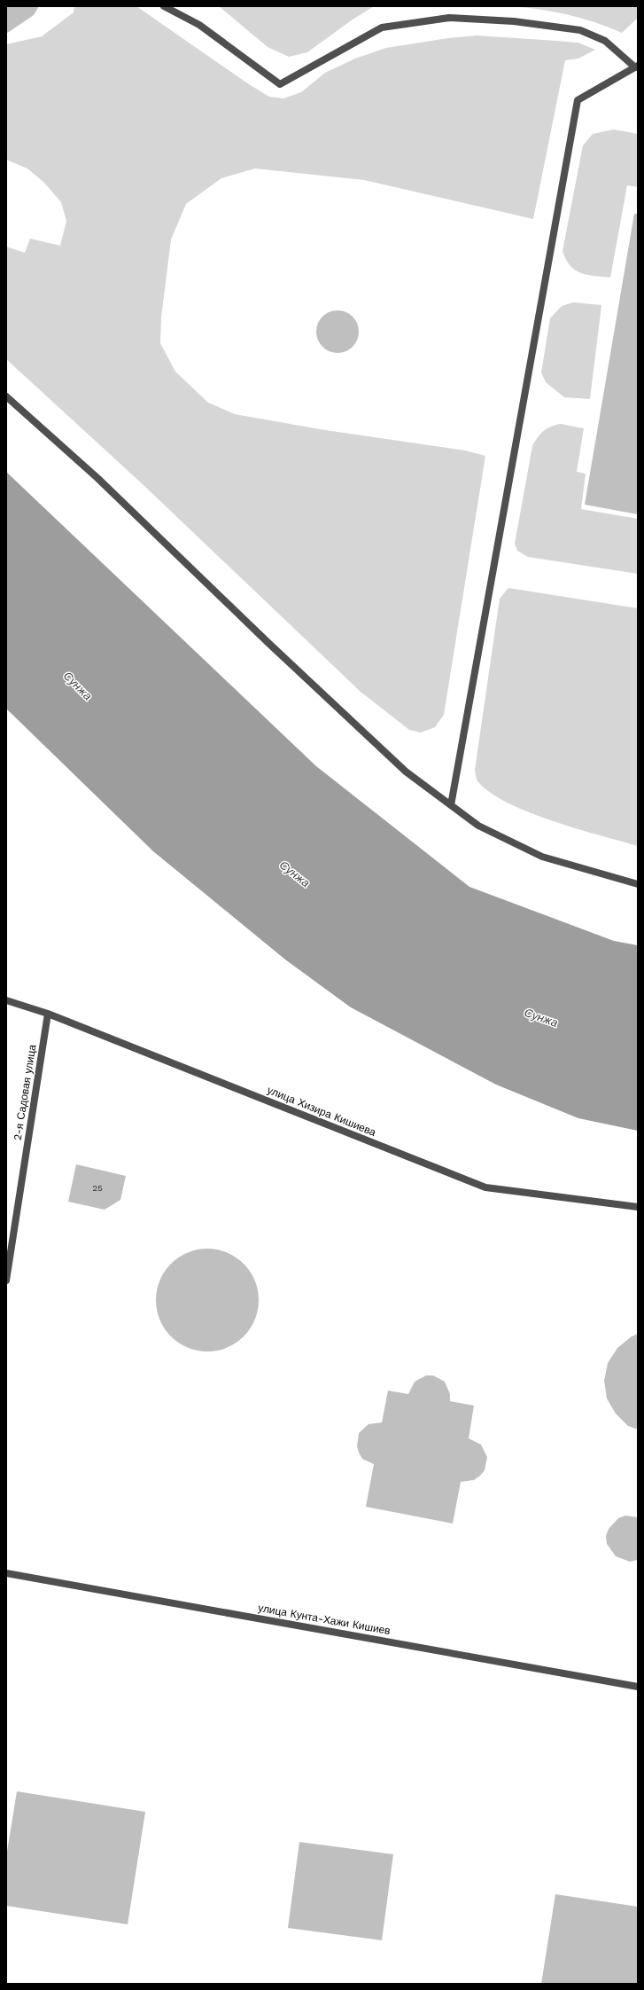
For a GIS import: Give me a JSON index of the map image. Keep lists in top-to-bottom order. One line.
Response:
{"streets":{"street":["2-я Садовая улица","улица Хизира Кишиева","улица Кунта-Хажи Кишиев"]},"crossings":[["2-я Садовая улица","улица Хизира Кишиева"]],"water":["Сунжа"],"house_numbers":["25"]}
